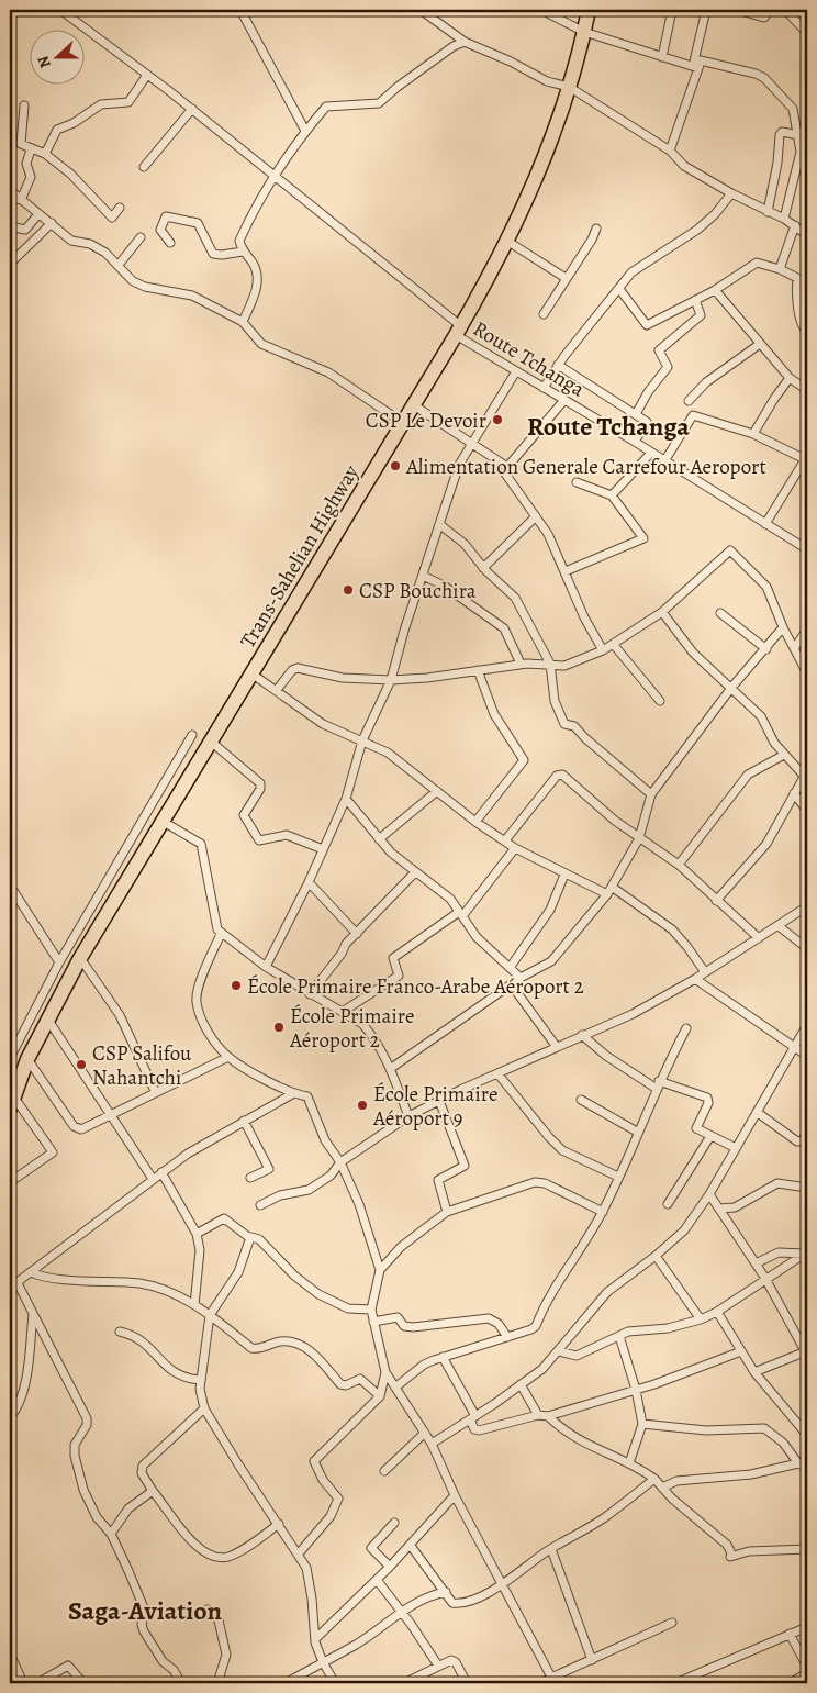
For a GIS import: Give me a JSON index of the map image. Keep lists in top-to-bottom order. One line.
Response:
{"streets":{"highway":["Trans-Sahelian Highway"],"street":["Route Tchanga"]},"crossings":[["Route Tchanga","Trans-Sahelian Highway"]],"districts":["Route Tchanga","Saga-Aviation"],"places":["CSP Le Devoir","Alimentation Generale Carrefour Aeroport","CSP Bouchira","École Primaire Franco-Arabe Aéroport 2","École Primaire Aéroport 2","CSP Salifou Nahantchi","École Primaire Aéroport 9"],"north":"left"}
